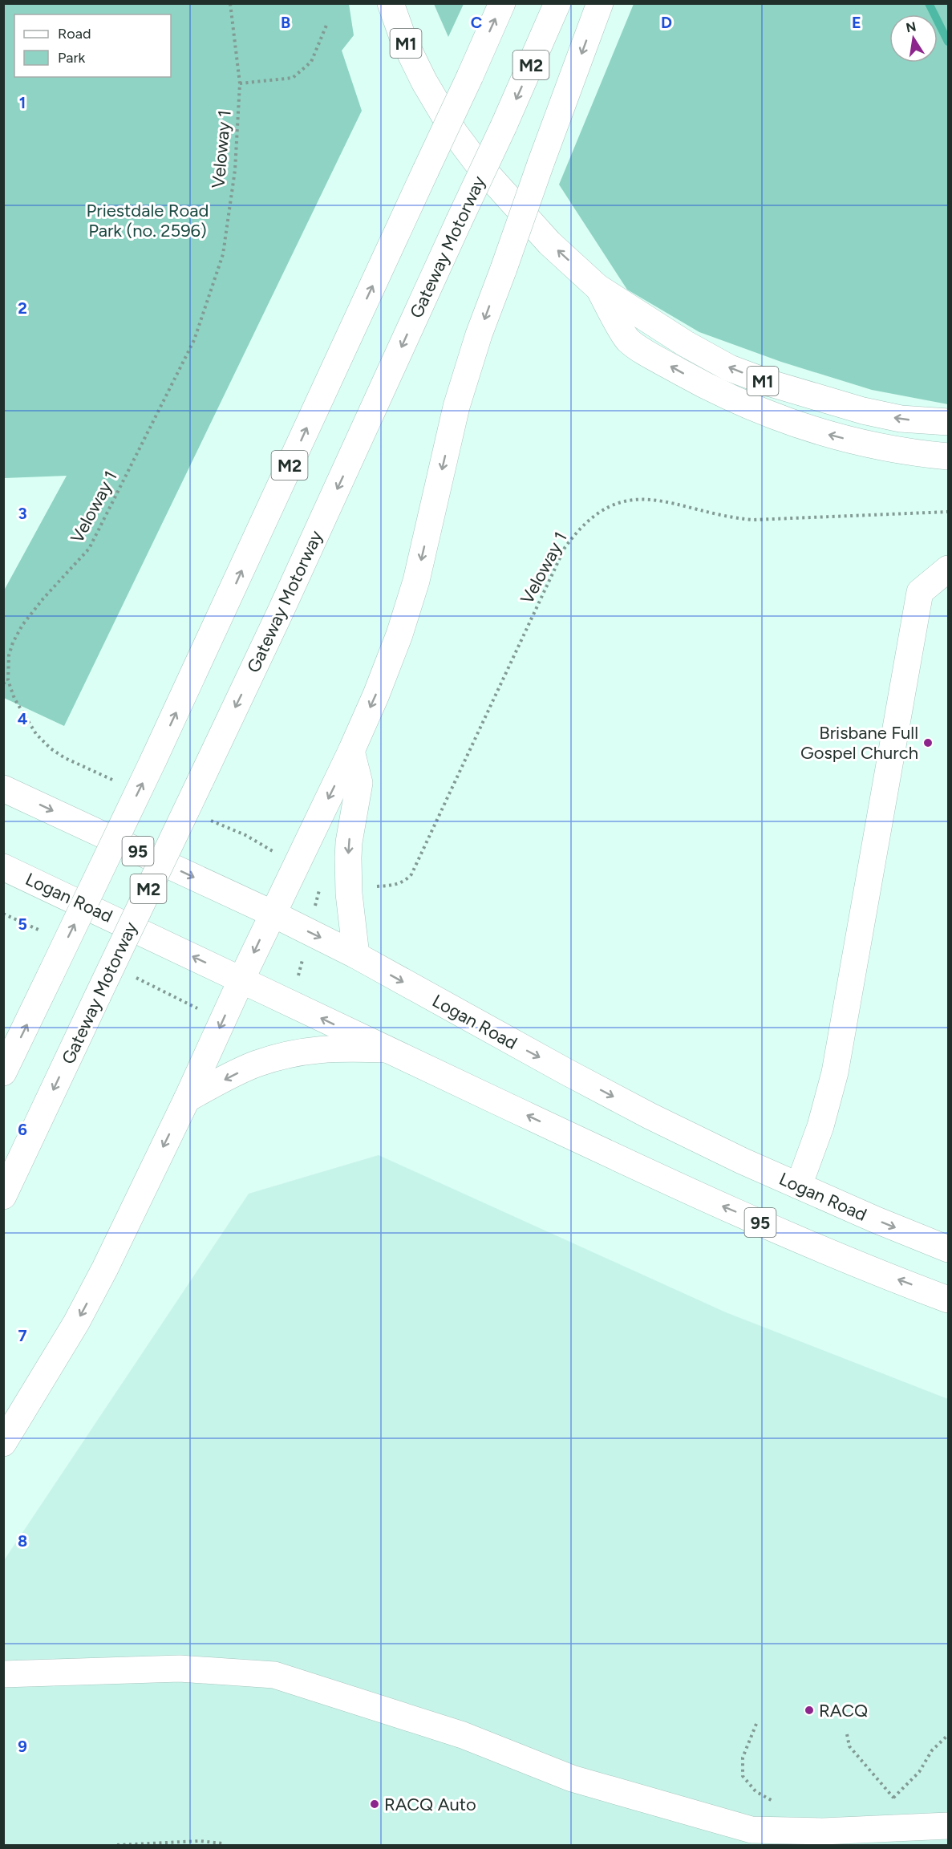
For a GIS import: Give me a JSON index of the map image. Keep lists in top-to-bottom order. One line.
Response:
{"streets":{"main road":["M1","M2","Gateway Motorway","95","Logan Road"],"path":["Veloway 1"]},"parks":["Priestdale Road Park (no. 2596)"],"places":["Brisbane Full Gospel Church","RACQ","RACQ Auto"],"legend":["Road","Park"],"north":"top","grid":{"columns":["B","C","D","E"],"rows":["1","2","3","4","5","6","7","8","9"]}}
